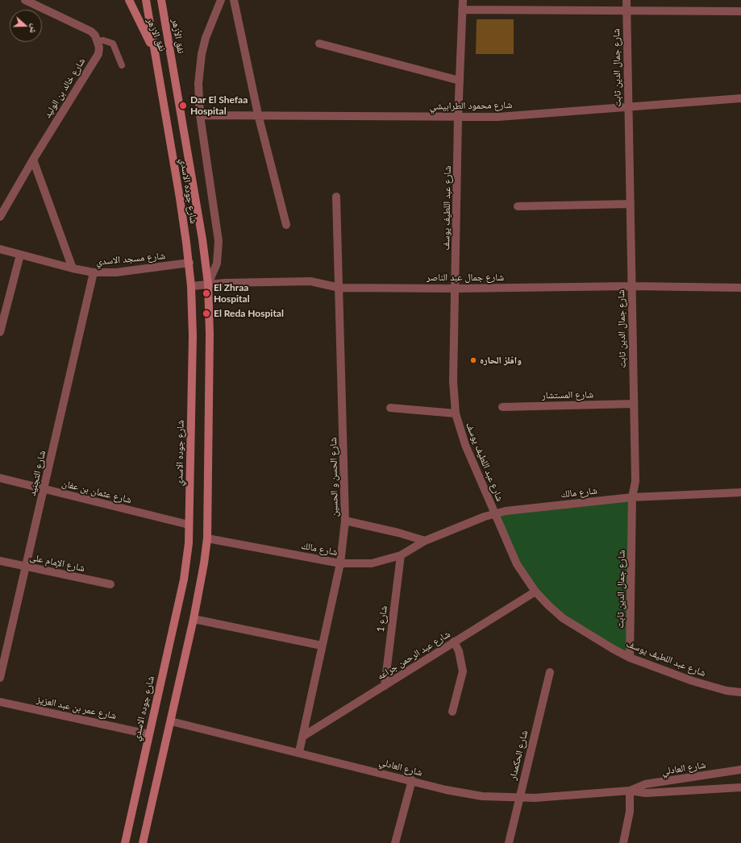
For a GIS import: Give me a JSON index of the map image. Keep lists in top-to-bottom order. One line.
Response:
{"streets":{"main road":["نفق الازهر","نفق الأزهر","شارع جوده الاسدي"],"street":["شارع جمال الدين ثابت","شارع خالد بن الوليد","شارع محمود الطرابيشي","شارع عبد اللطيف يوسف","شارع مسجد الاسدي","شارع جمال عبد الناصر","شارع المستشار","شارع التجنيد","شارع الحسن و الحسين","شارع عثمان بن عفان","شارع مالك","شارع الإمام على","شارع 1","شارع عبد الرحمن جراعه","شارع عمر بن عبد العزيز","شارع الحكمدار","شارع العادلي"]},"crossings":[["نفق الازهر","شارع جوده الاسدي"],["نفق الأزهر","شارع جوده الاسدي"],["شارع جمال الدين ثابت","شارع محمود الطرابيشي"],["شارع جمال الدين ثابت","شارع عبد اللطيف يوسف"],["شارع جمال الدين ثابت","شارع جمال عبد الناصر"],["شارع جمال الدين ثابت","شارع المستشار"],["شارع جمال الدين ثابت","شارع مالك"],["شارع محمود الطرابيشي","شارع جوده الاسدي"],["شارع محمود الطرابيشي","شارع عبد اللطيف يوسف"],["شارع جوده الاسدي","شارع مسجد الاسدي"],["شارع جوده الاسدي","شارع جمال عبد الناصر"],["شارع جوده الاسدي","شارع عثمان بن عفان"],["شارع جوده الاسدي","شارع مالك"],["شارع جوده الاسدي","شارع عمر بن عبد العزيز"],["شارع جوده الاسدي","شارع العادلي"],["شارع عبد اللطيف يوسف","شارع جمال عبد الناصر"],["شارع عبد اللطيف يوسف","شارع مالك"],["شارع عبد اللطيف يوسف","شارع عبد الرحمن جراعه"],["شارع مسجد الاسدي","شارع التجنيد"],["شارع جمال عبد الناصر","شارع الحسن و الحسين"],["شارع التجنيد","شارع عثمان بن عفان"],["شارع التجنيد","شارع الإمام على"],["شارع الحسن و الحسين","شارع مالك"],["شارع الحسن و الحسين","شارع عبد الرحمن جراعه"],["شارع الحسن و الحسين","شارع العادلي"],["شارع مالك","شارع 1"],["شارع 1","شارع عبد الرحمن جراعه"],["شارع الحكمدار","شارع العادلي"]],"places":["Dar El Shefaa Hospital","El Zhraa Hospital","El Reda Hospital","وافلز الحاره"],"north":"right"}
